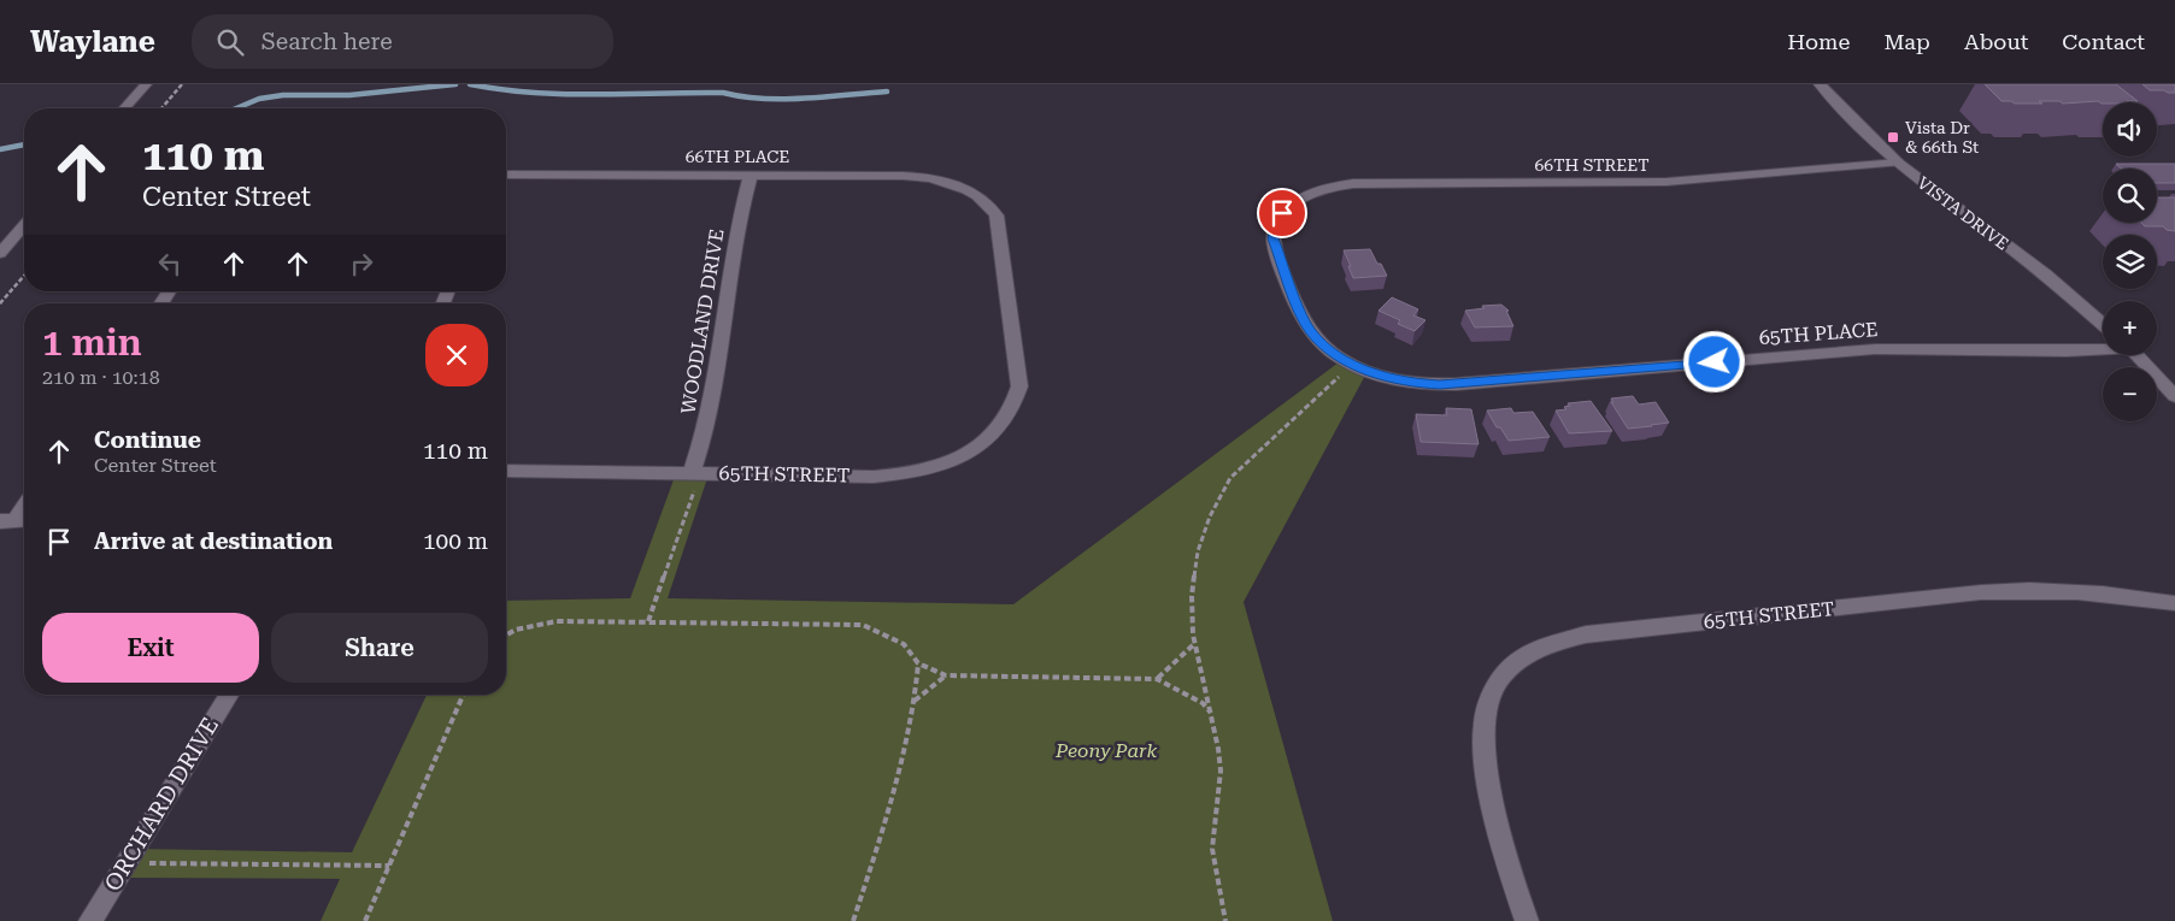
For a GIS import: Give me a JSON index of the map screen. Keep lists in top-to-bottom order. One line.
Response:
{"streets":{"street":["66TH PLACE","66TH STREET","VISTA DRIVE","WOODLAND DRIVE","65TH PLACE","65TH STREET","ORCHARD DRIVE"]},"crossings":[["66TH PLACE","WOODLAND DRIVE"],["66TH PLACE","65TH STREET"],["66TH STREET","VISTA DRIVE"],["66TH STREET","65TH PLACE"],["WOODLAND DRIVE","65TH STREET"]],"parks":["Peony Park"],"places":{"transit":["Vista Dr & 66th St"]},"page":{"header":"Waylane","search":"Search here","nav":["Home","Map","About","Contact"],"map_buttons":["+","−"],"turn":["110 m","Center Street"],"heading":["1 min","210 m · 10:18"],"list":[{"name":"Continue","note":"Center Street","value":"110 m"},{"name":"Arrive at destination","value":"100 m"}],"buttons":["Exit","Share"]}}
